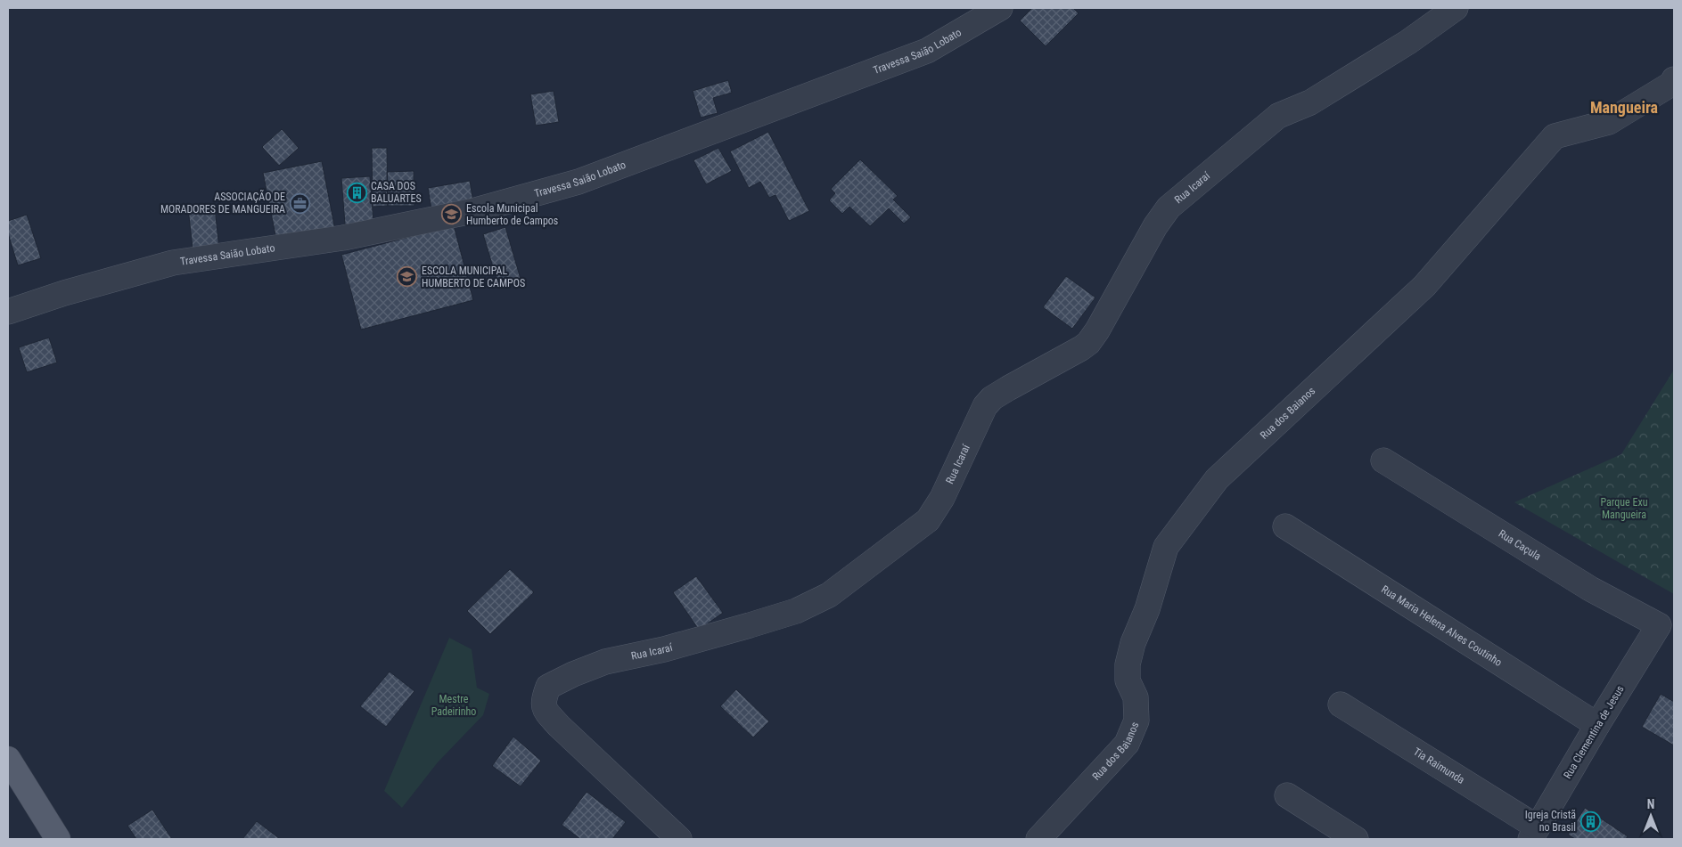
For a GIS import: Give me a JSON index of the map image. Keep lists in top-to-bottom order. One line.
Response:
{"streets":{"street":["Travessa Saião Lobato","Rua Icaraí","Rua dos Baianos","Rua Caçula","Rua Maria Helena Alves Coutinho","Rua Clementina de Jesus","Tia Raimunda"]},"crossings":[["Rua Caçula","Rua Clementina de Jesus"],["Rua Maria Helena Alves Coutinho","Rua Clementina de Jesus"],["Rua Clementina de Jesus","Tia Raimunda"]],"districts":["Mangueira"],"parks":["Parque Exu Mangueira","Mestre Padeirinho"],"places":{"building":["CASA DOS BALUARTES","Igreja Cristã no Brasil"],"office":["ASSOCIAÇÃO DE MORADORES DE MANGUEIRA"],"school or university":["Escola Municipal Humberto de Campos","ESCOLA MUNICIPAL HUMBERTO DE CAMPOS"]},"north":"top"}
